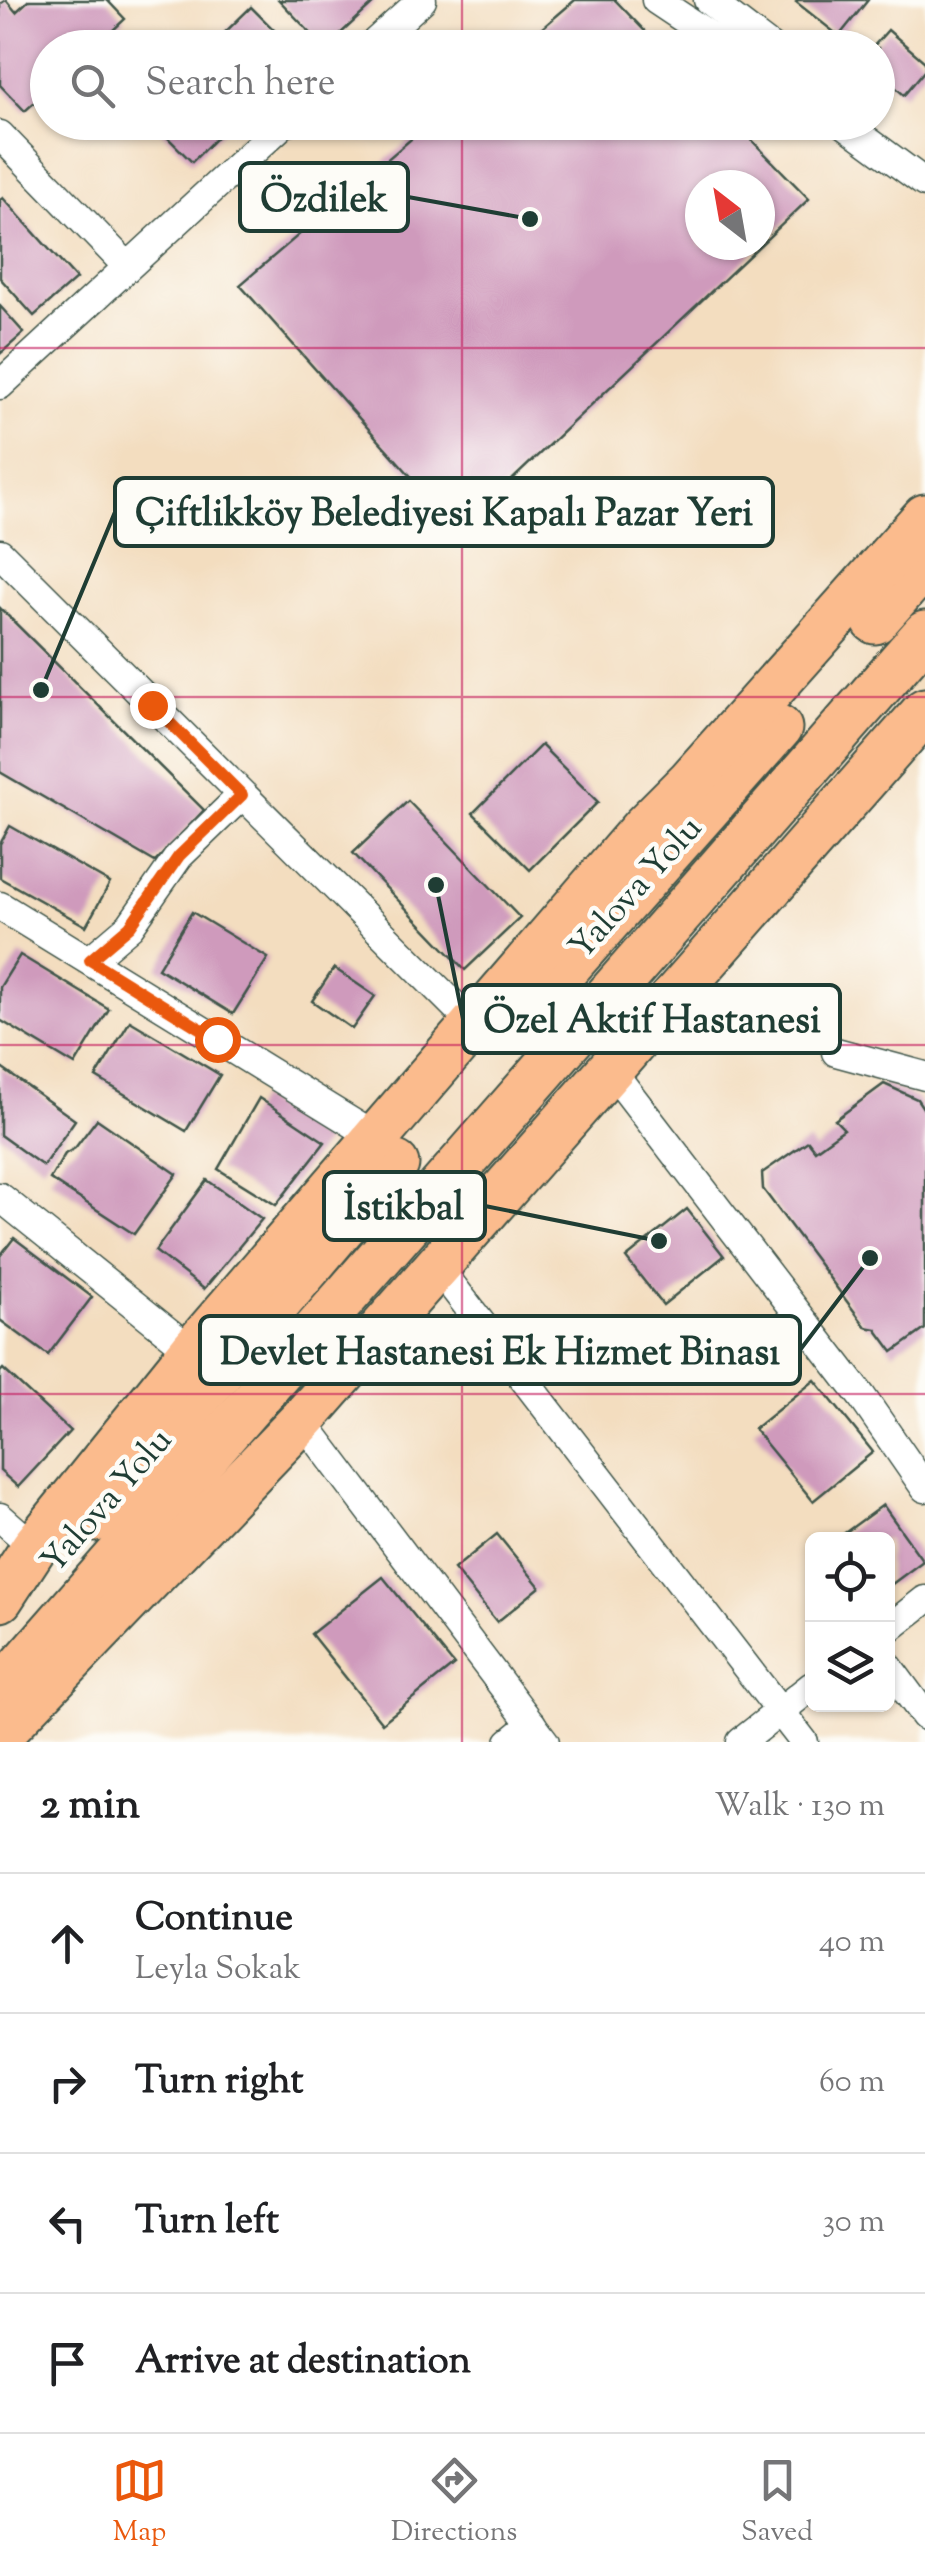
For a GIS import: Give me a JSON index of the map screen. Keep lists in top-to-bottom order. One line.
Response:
{"streets":{"highway":["Yalova Yolu"]},"places":["Özdilek","Çiftlikköy Belediyesi Kapalı Pazar Yeri","Özel Aktif Hastanesi","İstikbal","Devlet Hastanesi Ek Hizmet Binası"],"north":"top left","page":{"search":"Search here","heading":["2 min","Walk · 130 m"],"list":[["Continue","Leyla Sokak","40 m"],["Turn right","60 m"],["Turn left","30 m"],"Arrive at destination"],"nav":["Map","Directions","Saved"]}}
